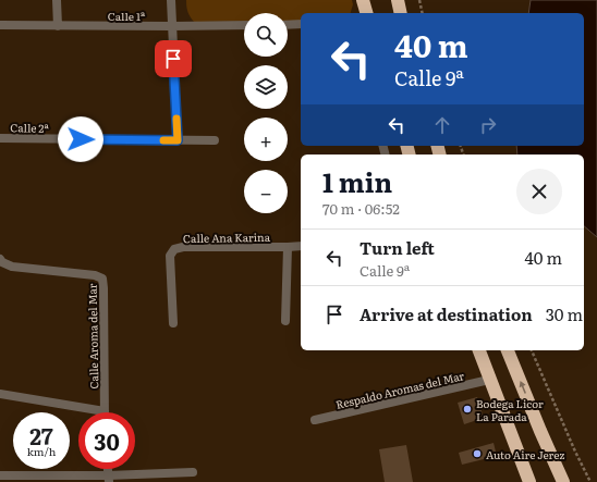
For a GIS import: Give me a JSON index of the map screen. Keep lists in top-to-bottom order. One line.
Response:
{"streets":{"street":["Calle 1ª","Calle 2ª","Calle Ana Karina","Calle Aroma del Mar","Respaldo Aromas del Mar"]},"places":["Bodega Licor La Parada","Auto Aire Jerez"],"page":{"map_buttons":["+","−"],"turn":["40 m","Calle 9ª"],"heading":["1 min","70 m · 06:52"],"list":[{"name":"Turn left","note":"Calle 9ª","value":"40 m"},{"name":"Arrive at destination","value":"30 m"}],"speed":"27 km/h","limit":"30"}}
